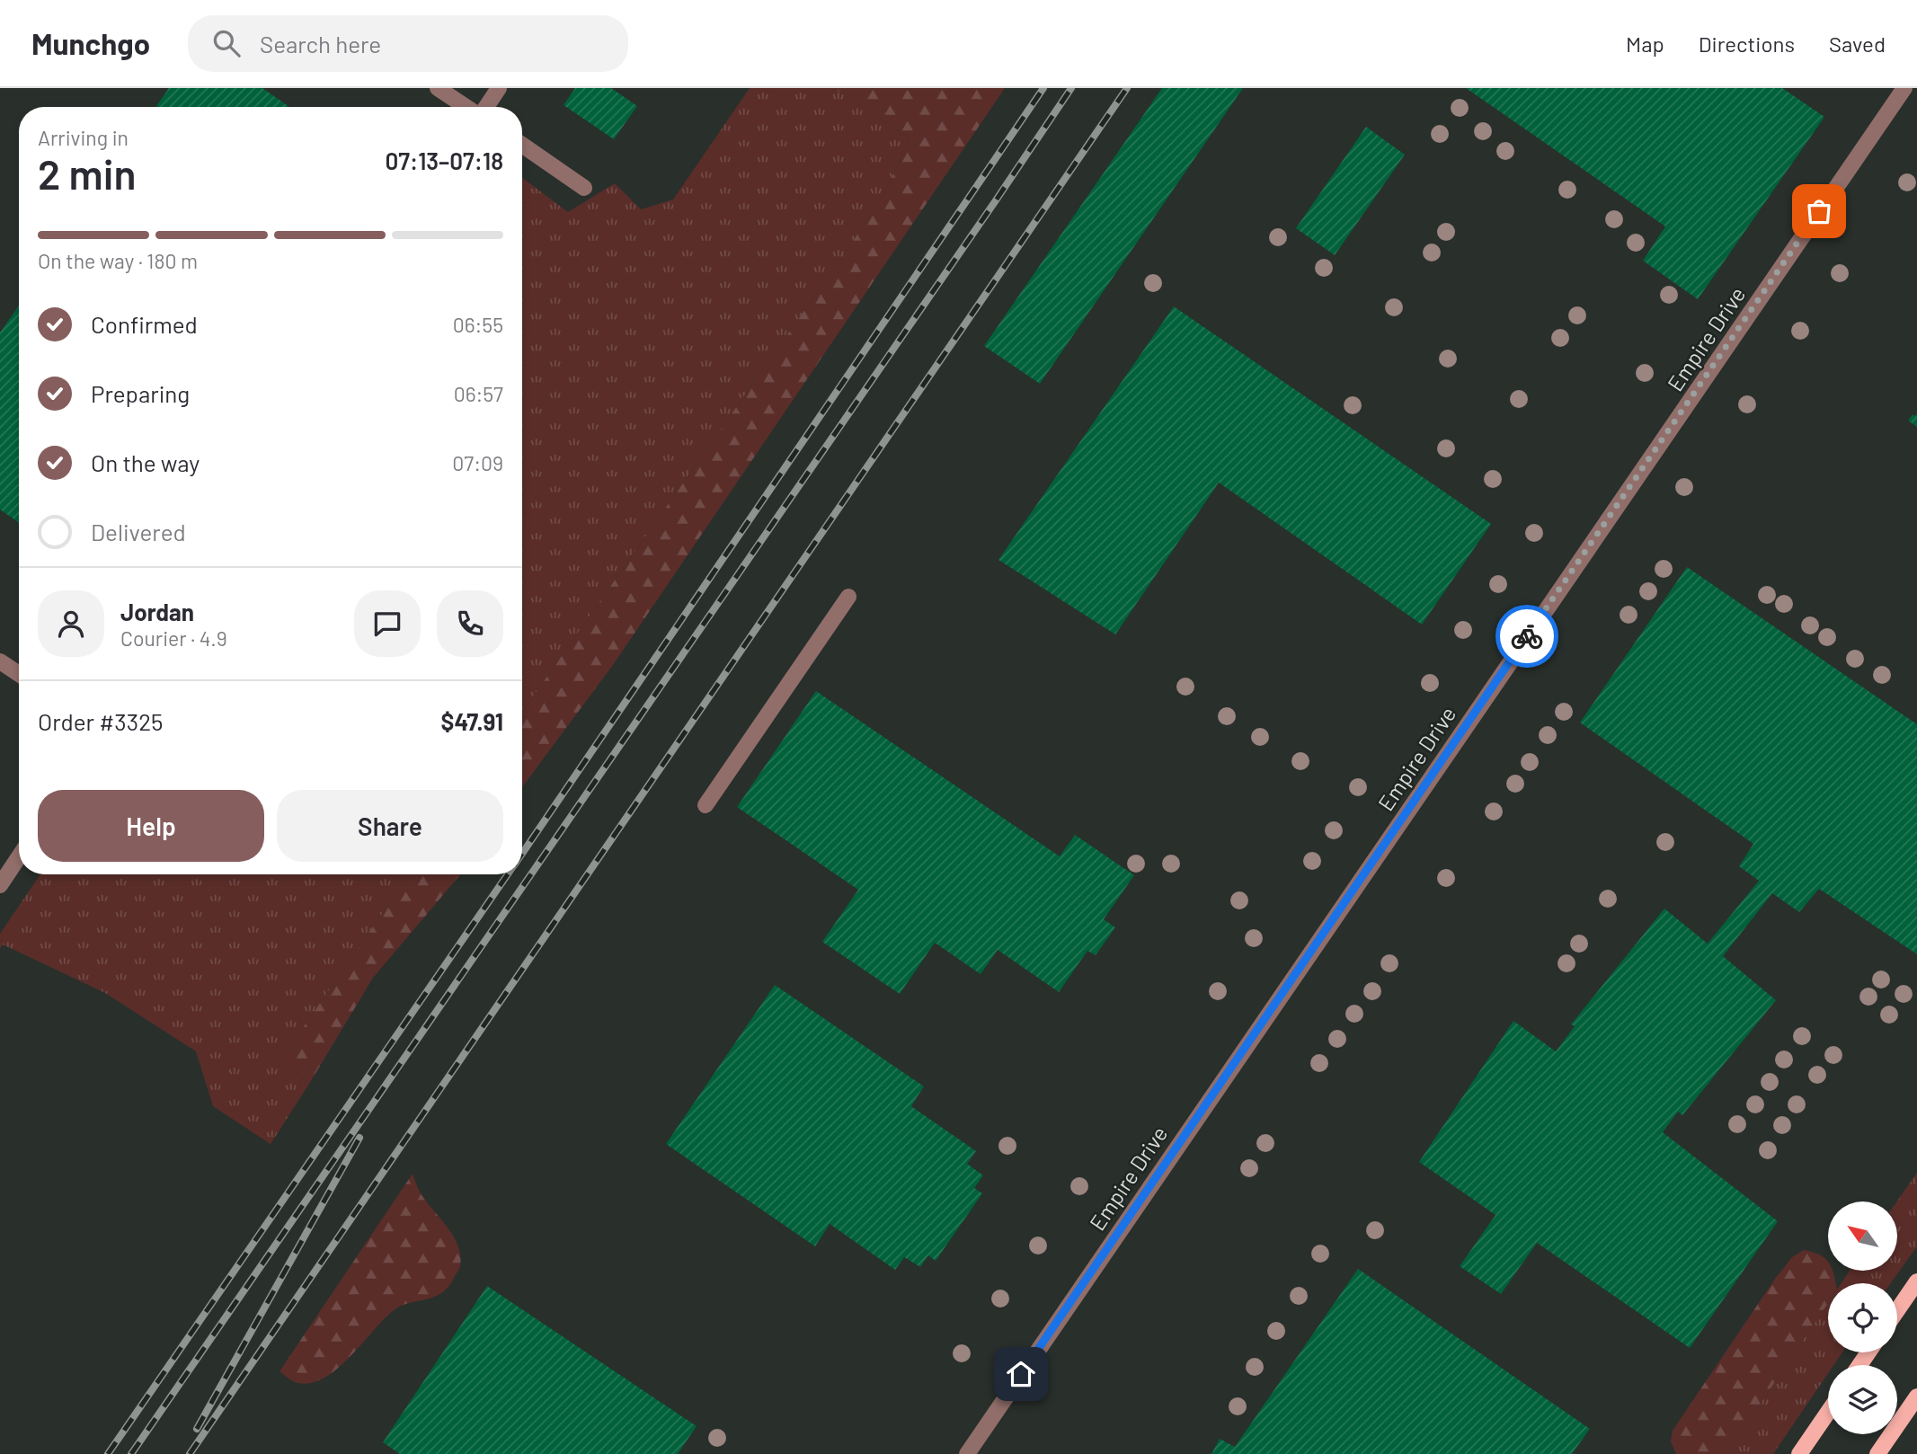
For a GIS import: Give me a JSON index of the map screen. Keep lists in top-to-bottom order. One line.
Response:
{"streets":{"street":["Empire Drive"]},"north":"top left","page":{"header":"Munchgo","search":"Search here","nav":["Map","Directions","Saved"],"heading":["2 min","Arriving in","07:13–07:18"],"panel":["Jordan","Courier · 4.9","Order #3325","$47.91"],"bar":"On the way · 180 m","list":[["Confirmed","06:55"],["Preparing","06:57"],["On the way","07:09"],"Delivered"],"buttons":["Help","Share"]}}
